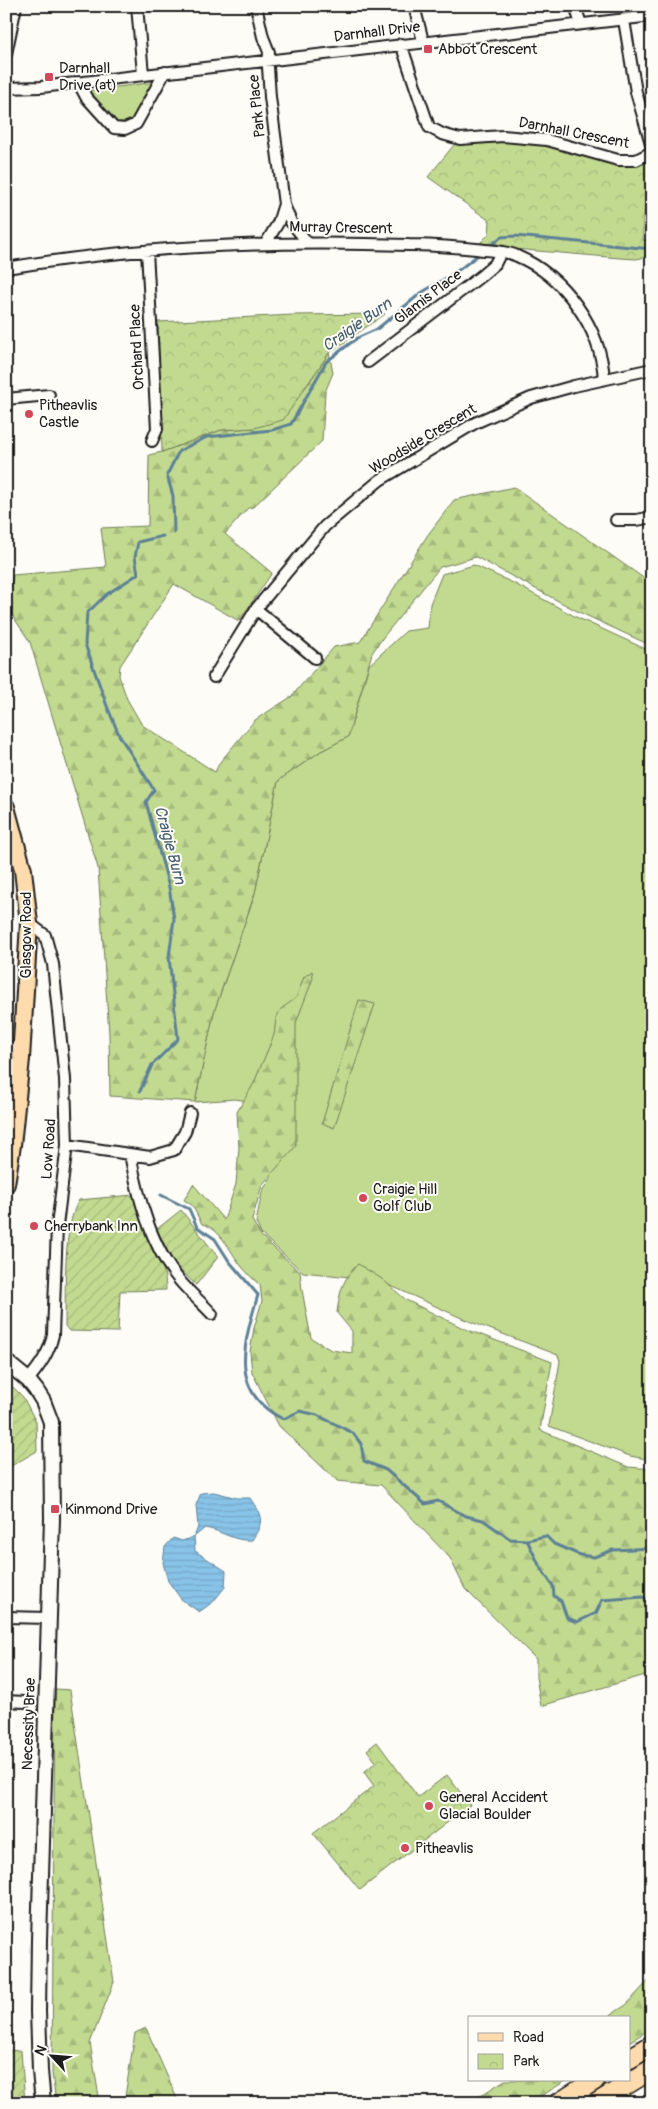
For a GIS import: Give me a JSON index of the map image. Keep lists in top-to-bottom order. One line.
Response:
{"streets":{"main road":["Glasgow Road","Necessity Brae"],"street":["Darnhall Drive","Park Place","Darnhall Crescent","Murray Crescent","Glamis Place","Orchard Place","Woodside Crescent","Low Road"]},"crossings":[["Darnhall Drive","Park Place"],["Darnhall Drive","Darnhall Crescent"],["Park Place","Murray Crescent"],["Murray Crescent","Glamis Place"],["Murray Crescent","Orchard Place"],["Murray Crescent","Woodside Crescent"],["Glasgow Road","Low Road"],["Low Road","Necessity Brae"]],"water":["Craigie Burn"],"places":{"transit":["Abbot Crescent","Darnhall Drive (at)","Kinmond Drive"],"other":["Pitheavlis Castle","Craigie Hill Golf Club","Cherrybank Inn","General Accident Glacial Boulder","Pitheavlis"]},"legend":["Road","Park"],"north":"top left"}
